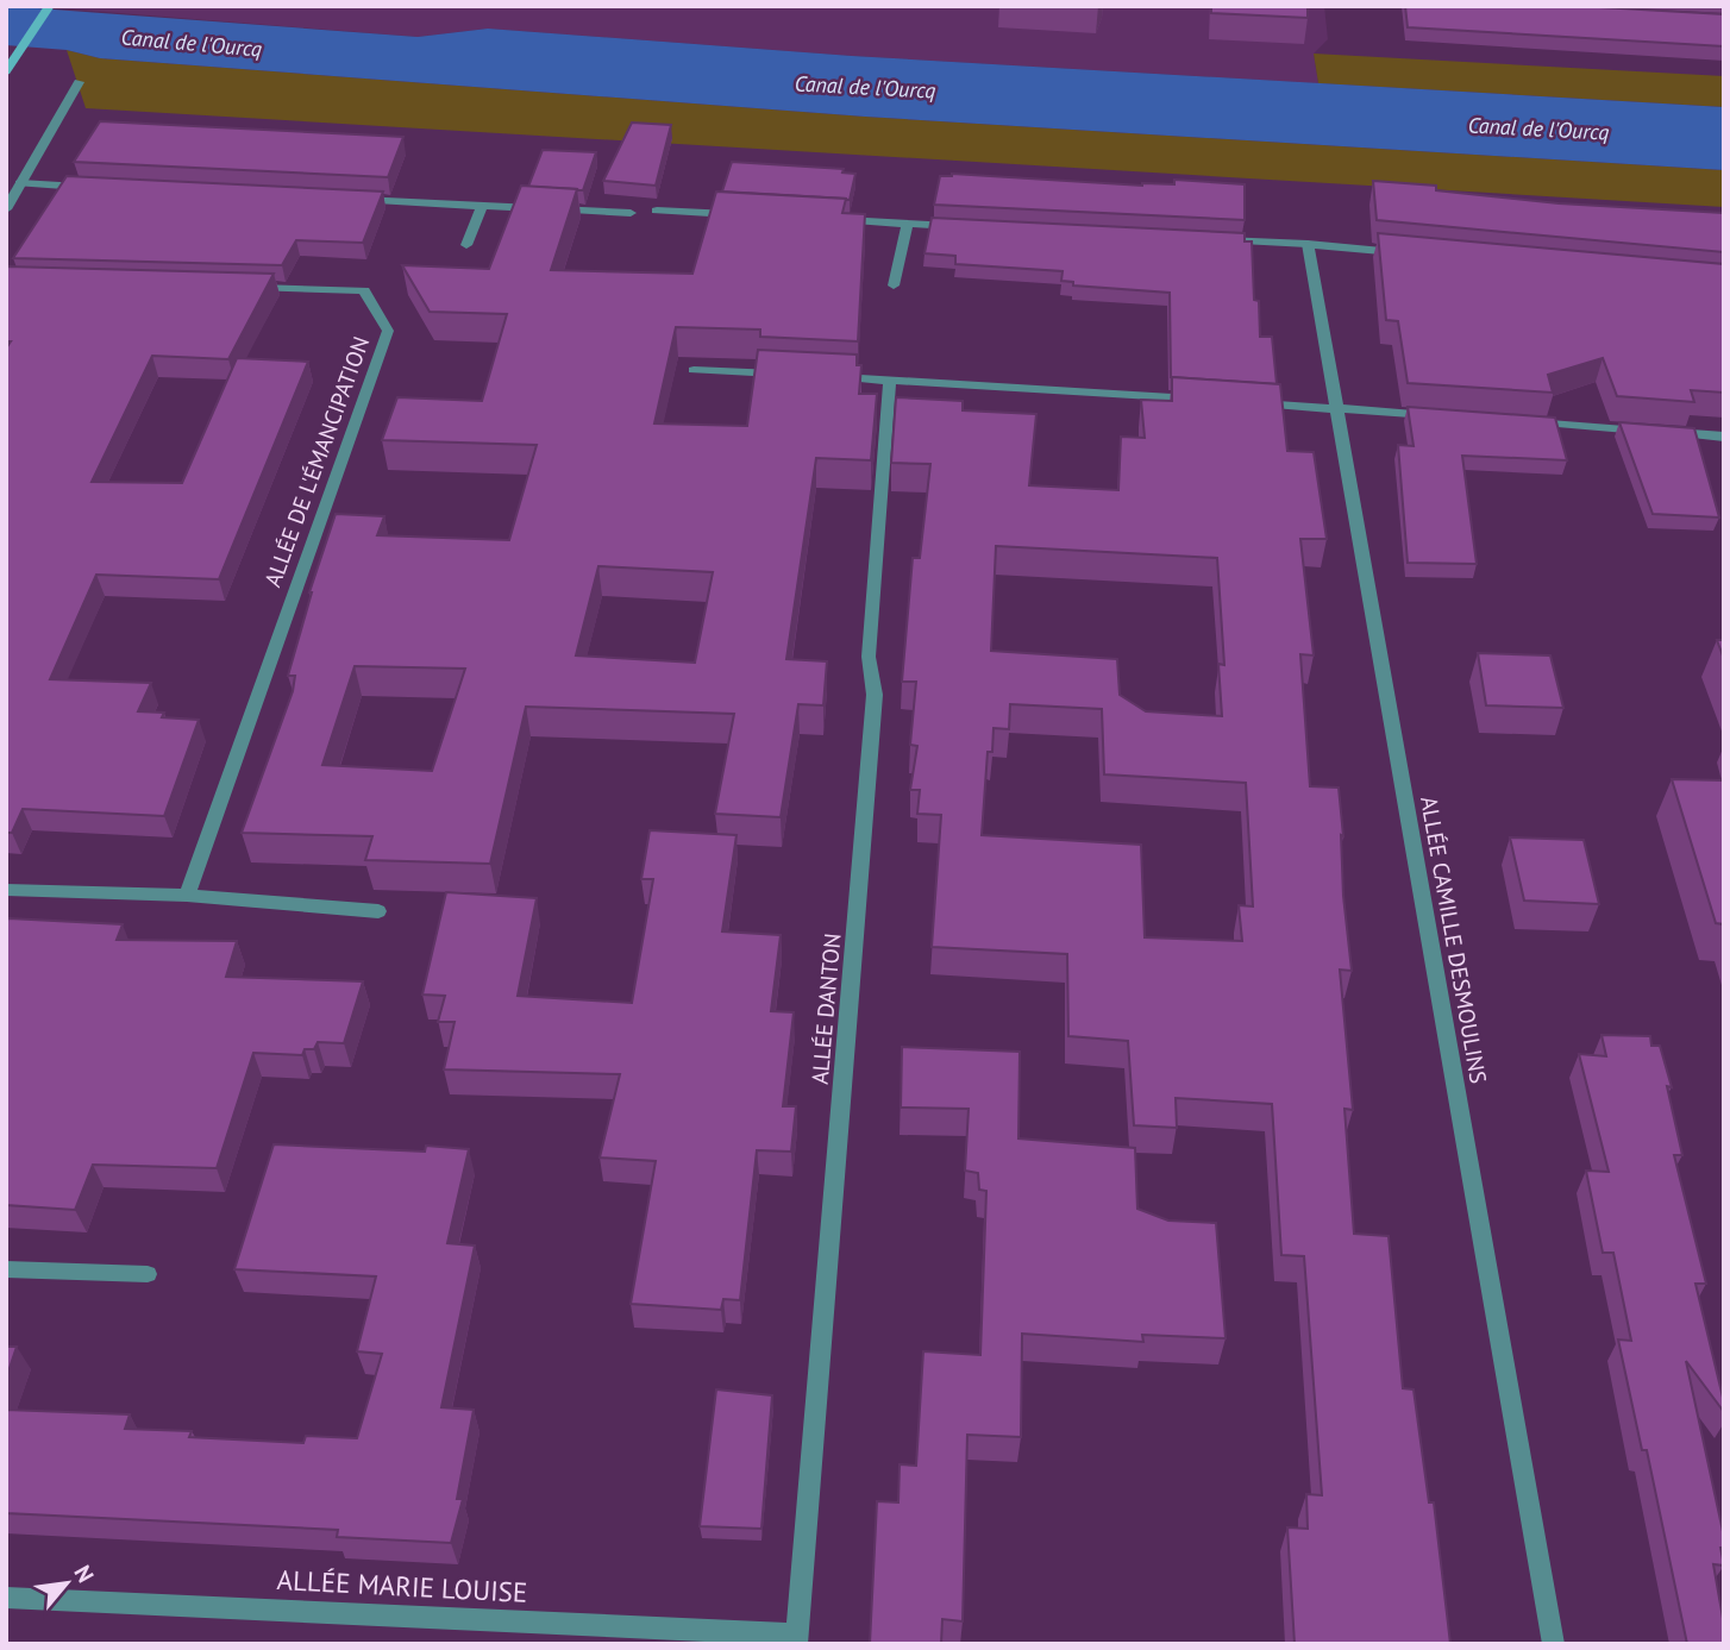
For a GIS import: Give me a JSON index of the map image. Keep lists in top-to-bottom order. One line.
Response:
{"streets":{"street":["ALLÉE DE L'ÉMANCIPATION","ALLÉE CAMILLE DESMOULINS","ALLÉE DANTON","ALLÉE MARIE LOUISE"]},"crossings":[["ALLÉE DANTON","ALLÉE MARIE LOUISE"]],"water":["Canal de l'Ourcq"],"north":"top right"}
